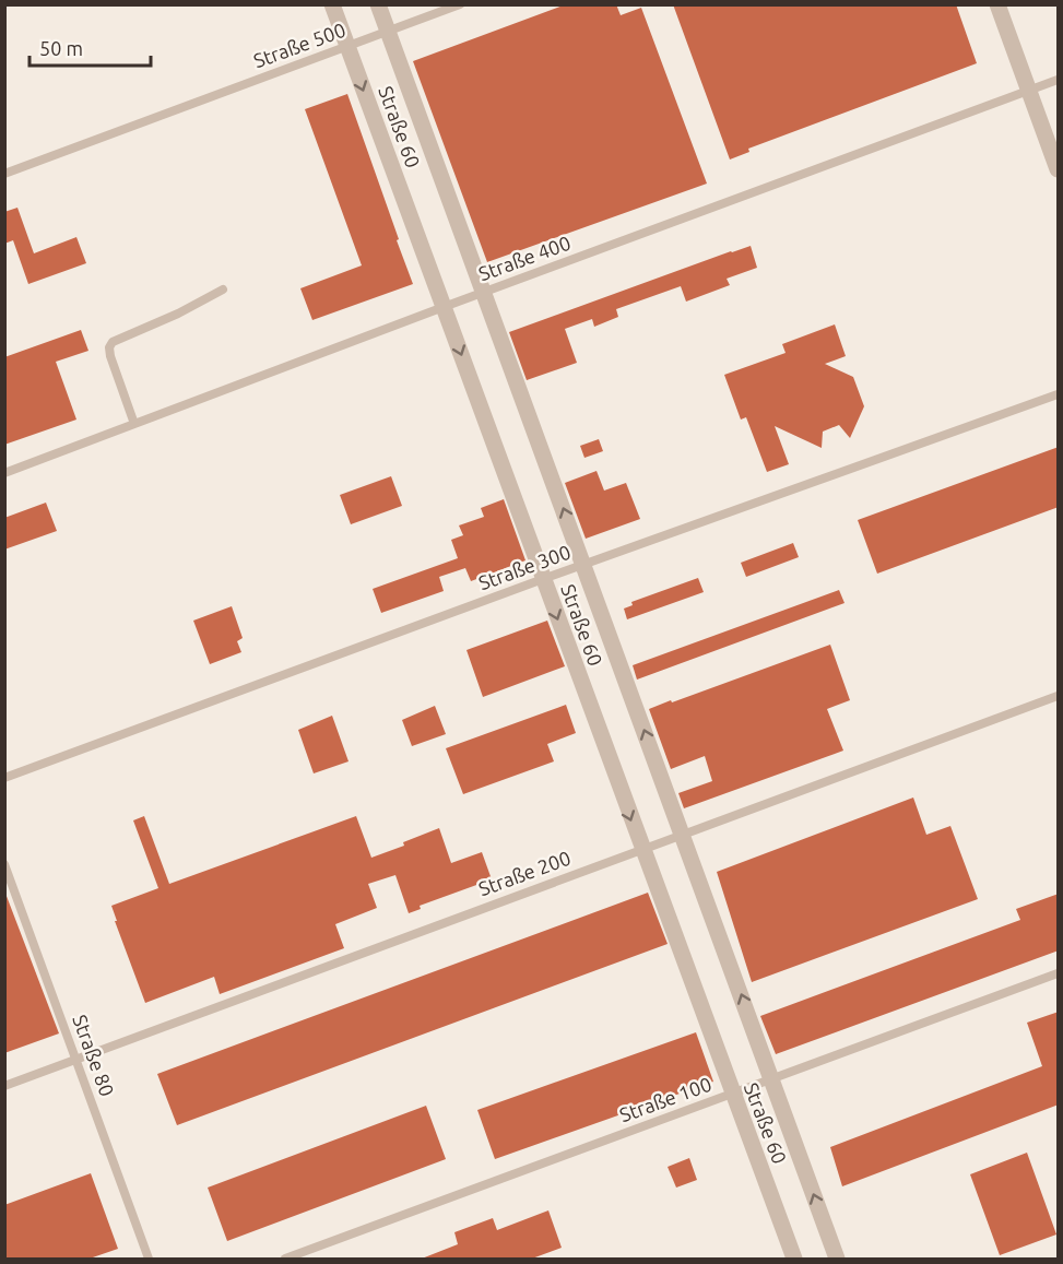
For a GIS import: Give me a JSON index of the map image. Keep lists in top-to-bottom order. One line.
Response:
{"streets":{"street":["Straße 60"],"lane":["Straße 500","Straße 400","Straße 300","Straße 200","Straße 80","Straße 100"]},"crossings":[["Straße 500","Straße 60"],["Straße 60","Straße 400"],["Straße 60","Straße 300"],["Straße 60","Straße 200"],["Straße 60","Straße 100"],["Straße 200","Straße 80"]],"scale_bar":"50 m"}
